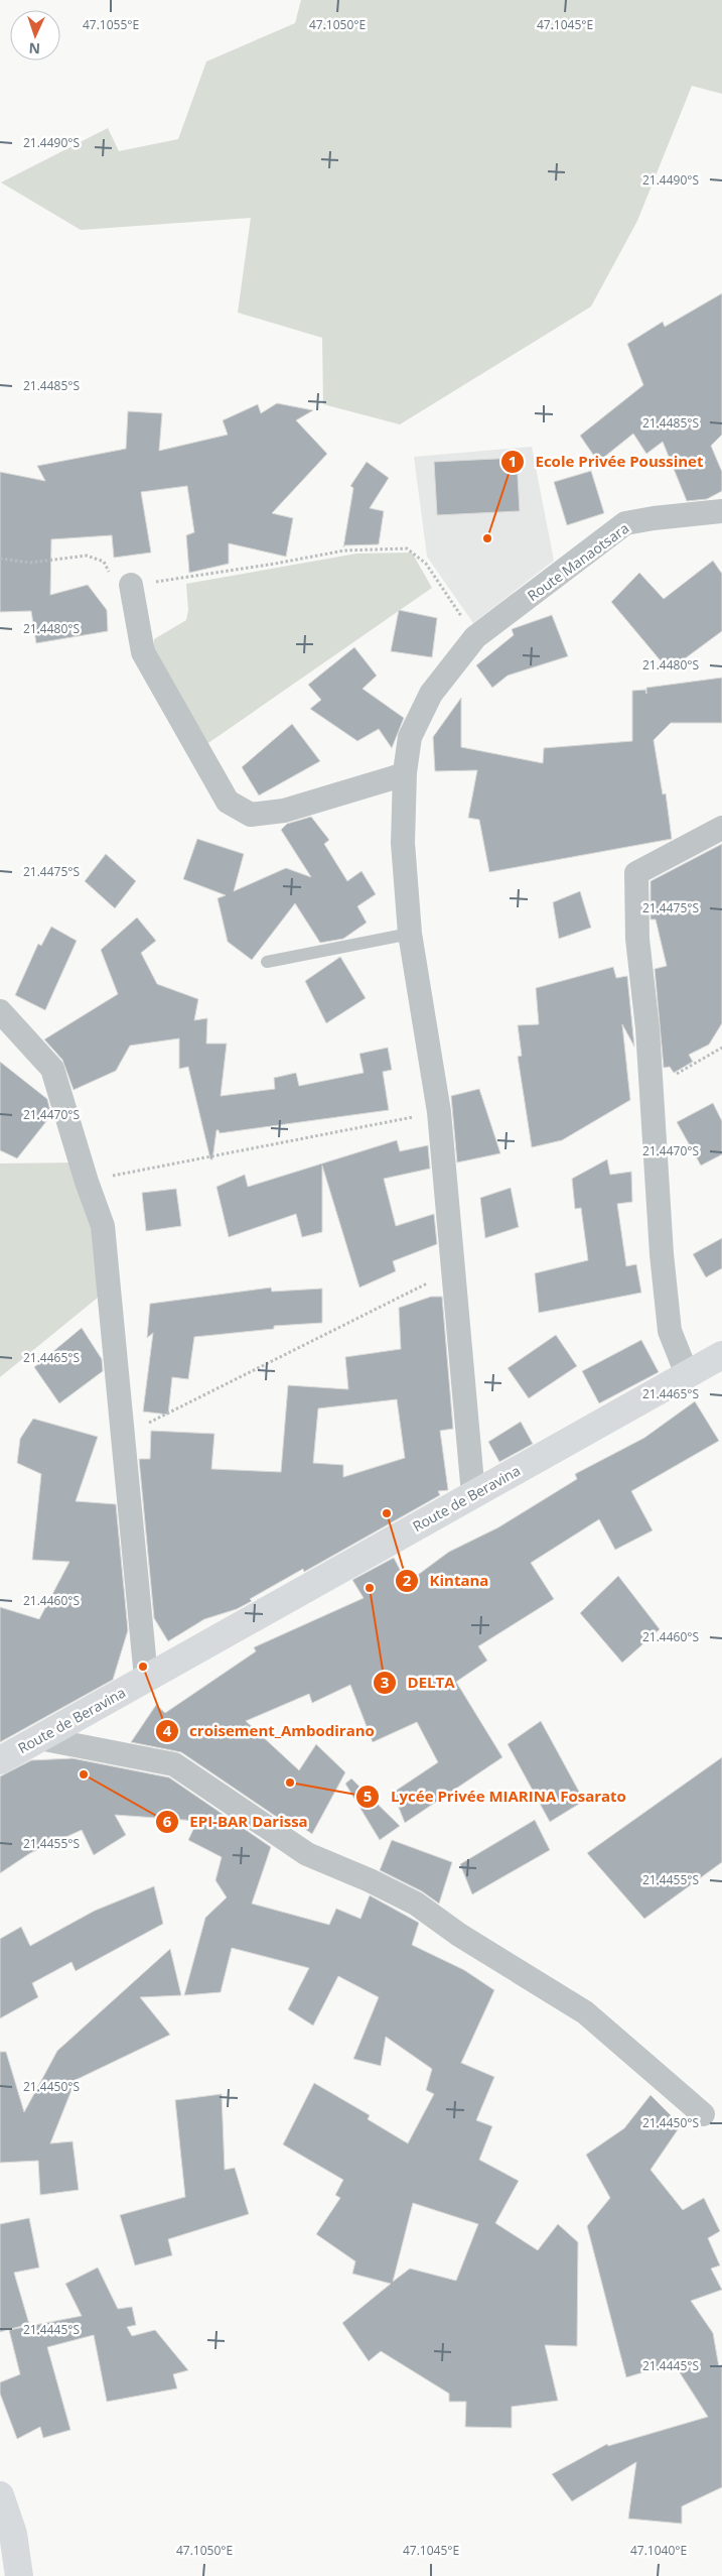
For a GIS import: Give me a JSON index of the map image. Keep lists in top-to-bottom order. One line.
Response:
{"streets":{"street":["Route Manaotsara","Route de Beravina"]},"crossings":[["Route Manaotsara","Route de Beravina"]],"places":["Ecole Privée Poussinet","Kintana","DELTA","croisement_Ambodirano","EPI-BAR Darissa","Lycée Privée MIARINA Fosarato"],"north":"bottom","coordinates":["47.1055°E","47.1050°E","47.1045°E","21.4490°S","21.4485°S","21.4480°S","21.4475°S","21.4470°S","21.4465°S","21.4460°S","21.4455°S","21.4450°S","21.4445°S","47.1040°E"]}
